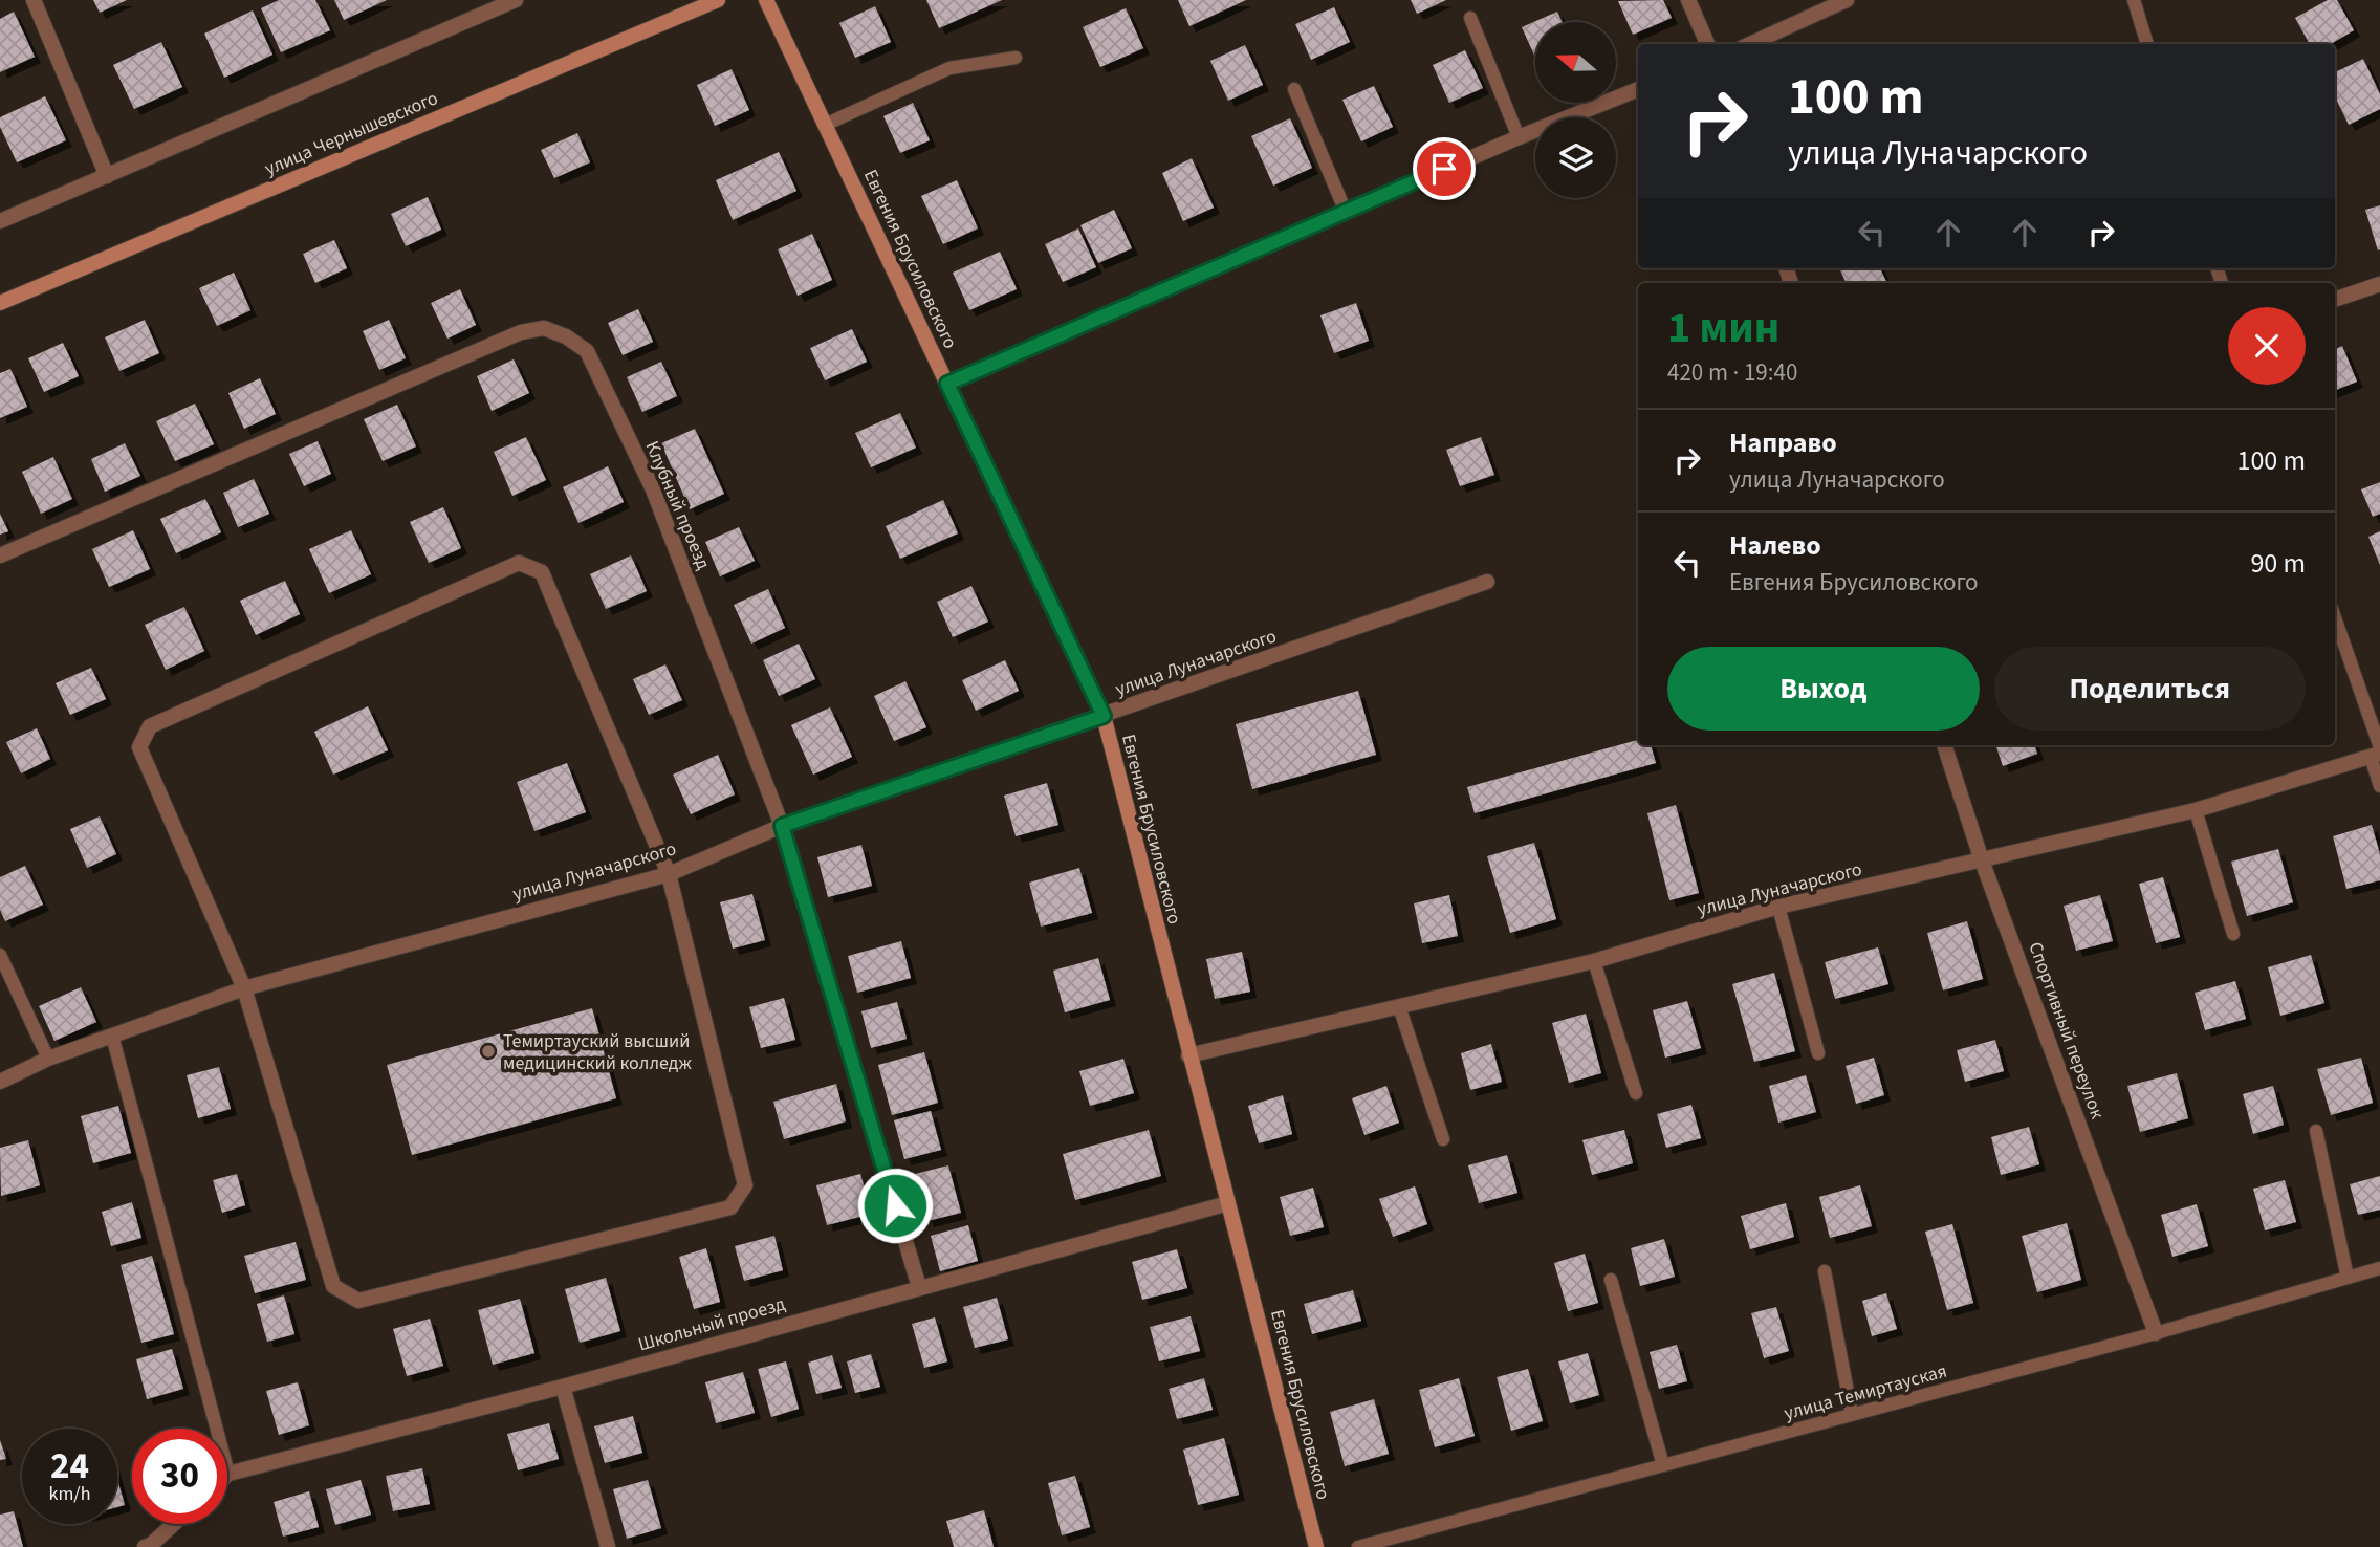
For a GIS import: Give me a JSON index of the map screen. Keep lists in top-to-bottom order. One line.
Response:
{"streets":{"street":["улица Чернышевского","Евгения Брусиловского","Клубный проезд","улица Луначарского","Спортивный переулок","Школьный проезд"],"lane":["улица Темиртауская"]},"crossings":[["Евгения Брусиловского","улица Луначарского"],["Евгения Брусиловского","Школьный проезд"],["Клубный проезд","улица Луначарского"],["Клубный проезд","Школьный проезд"],["улица Луначарского","Спортивный переулок"],["Спортивный переулок","улица Темиртауская"]],"places":["Темиртауский высший медицинский колледж"],"north":"left","page":{"turn":["100 m","улица Луначарского"],"heading":["1 мин","420 m · 19:40"],"list":[{"name":"Направо","note":"улица Луначарского","value":"100 m"},{"name":"Налево","note":"Евгения Брусиловского","value":"90 m"}],"buttons":["Выход","Поделиться"],"speed":"24 km/h","limit":"30"}}
